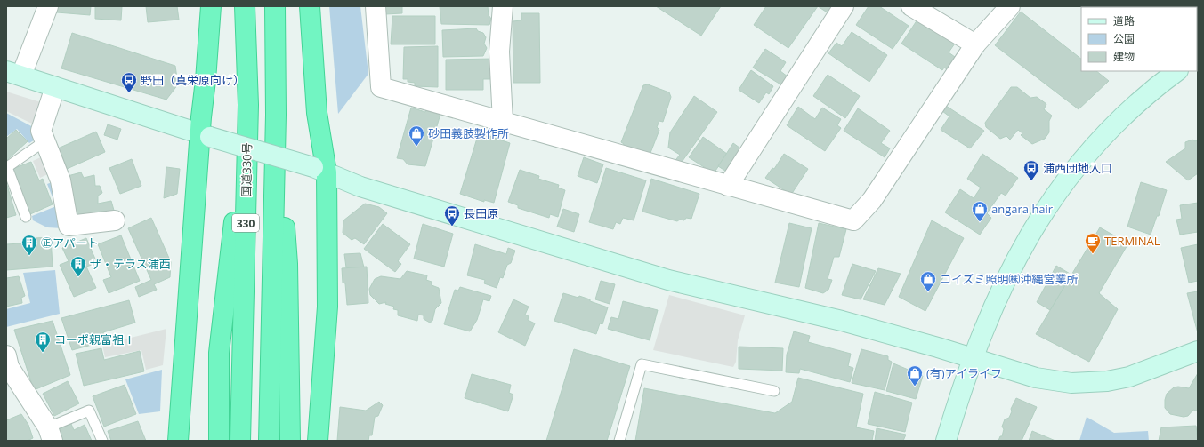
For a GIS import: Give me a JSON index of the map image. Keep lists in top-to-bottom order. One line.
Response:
{"streets":{"highway":["国道330号","330"]},"places":{"bus stop":["野田（真栄原向け）","浦西団地入口","長田原"],"shop":["砂田義肢製作所","angara hair","コイズミ照明㈱沖縄営業所","(有)アイライフ"],"cafe":["TERMINAL"],"building":["㊣アパート","ザ・テラス浦西","コーポ親富祖Ⅰ"]},"legend":["道路","公園","建物"]}
